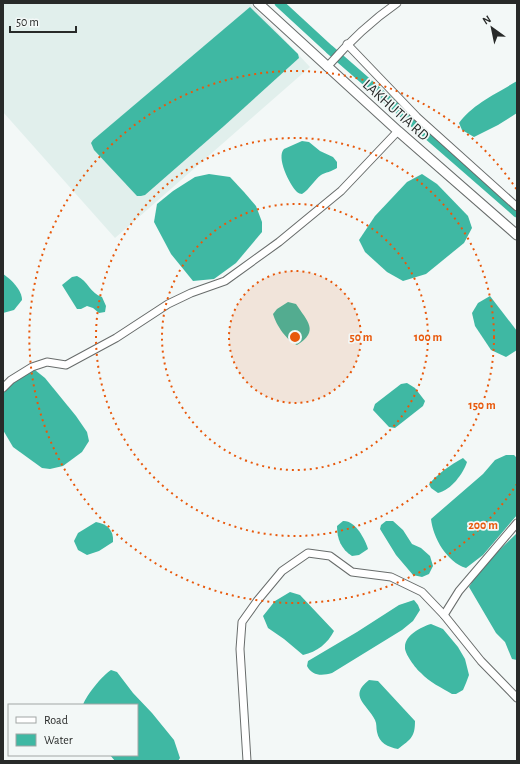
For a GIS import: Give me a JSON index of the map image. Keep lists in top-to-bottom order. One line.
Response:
{"streets":{"street":["LAKHUTIA RD"]},"legend":["Road","Water"],"scale_bar":"50 m","north":"top left","rings":["50 m","100 m","150 m","200 m"]}
